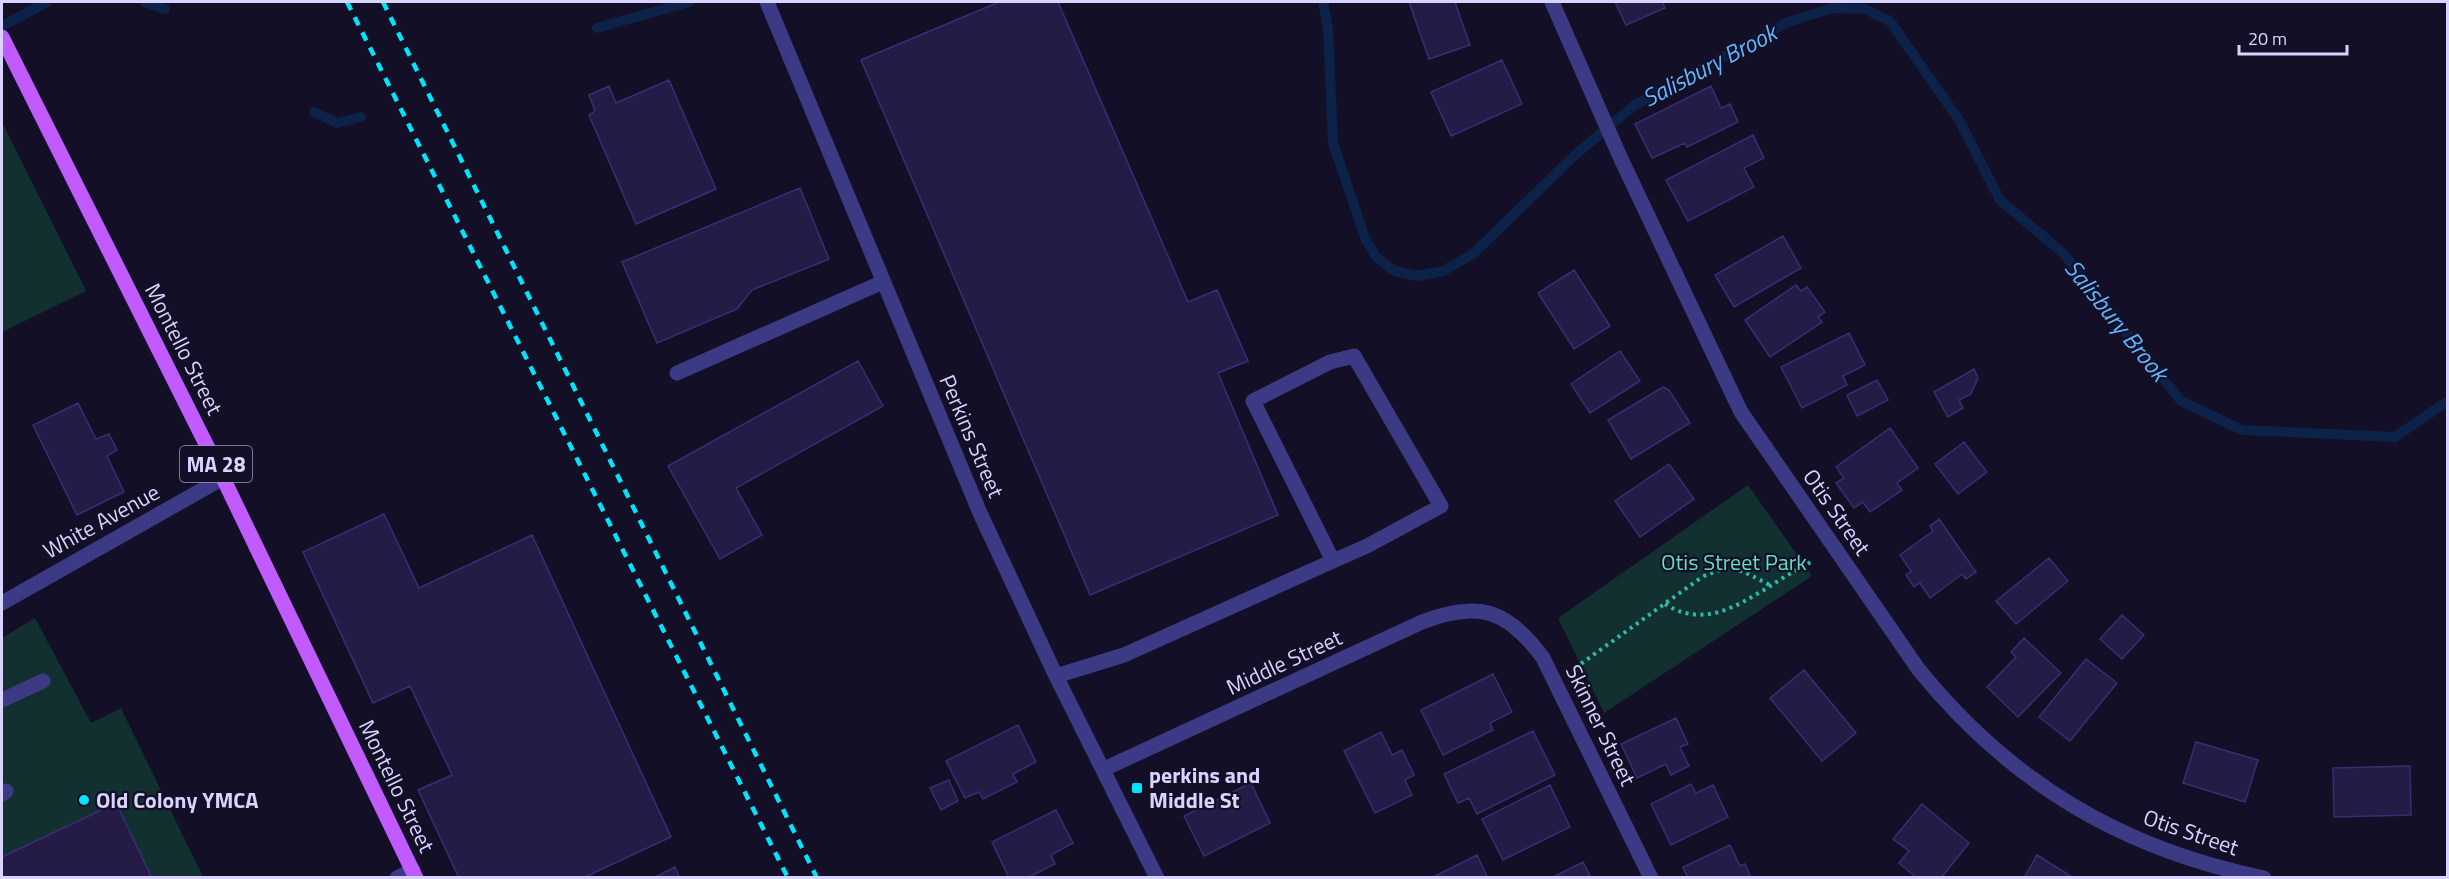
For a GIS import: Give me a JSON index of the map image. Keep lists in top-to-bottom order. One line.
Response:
{"streets":{"main road":["Montello Street","MA 28"],"street":["Perkins Street","Otis Street","White Avenue","Middle Street","Skinner Street"]},"crossings":[["Montello Street","White Avenue"],["Perkins Street","Middle Street"],["Middle Street","Skinner Street"]],"water":["Salisbury Brook"],"parks":["Otis Street Park"],"places":{"transit":["perkins and Middle St"],"other":["Old Colony YMCA"]},"scale_bar":"20 m"}
